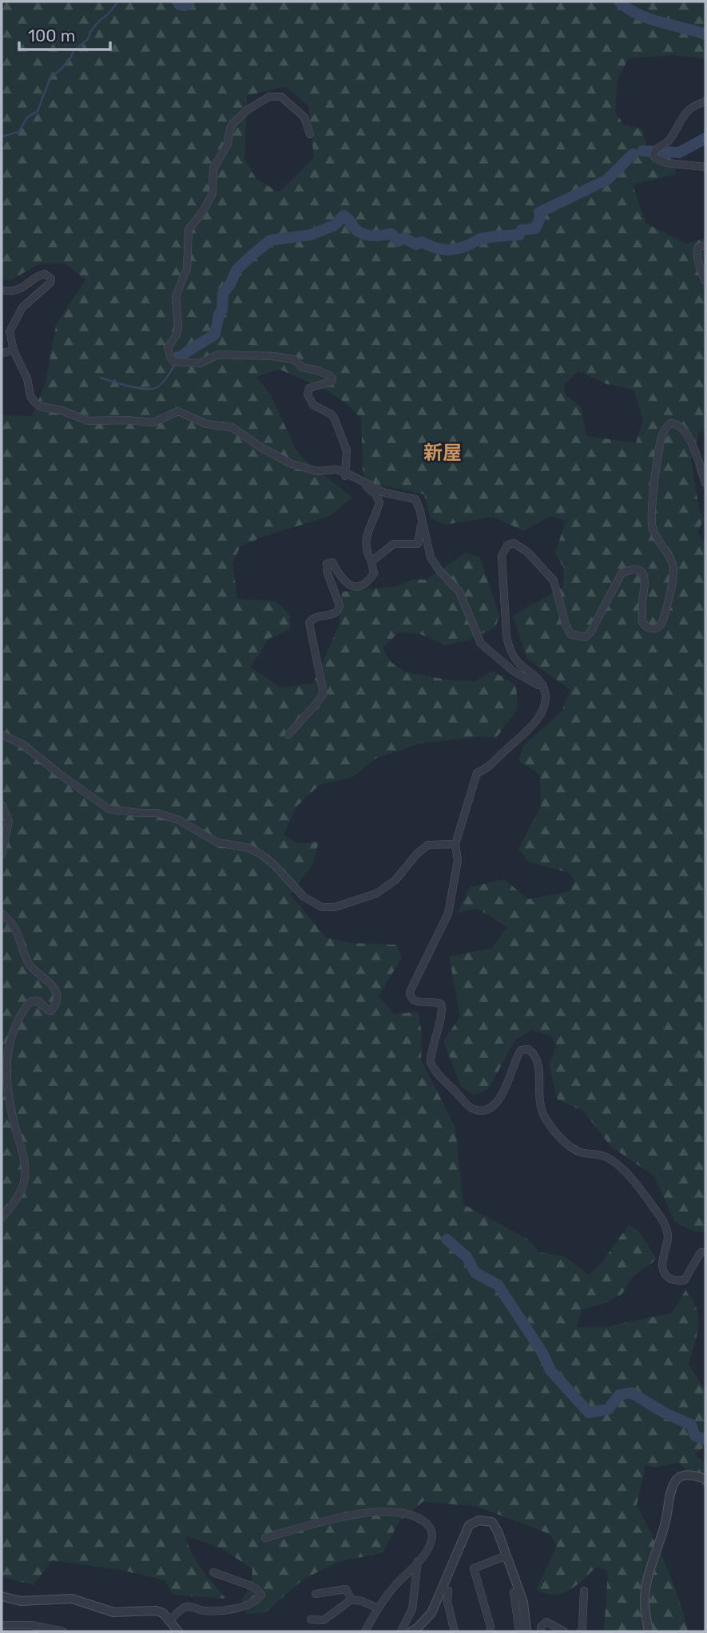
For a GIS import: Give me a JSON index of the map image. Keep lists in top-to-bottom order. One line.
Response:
{"districts":["新屋"],"scale_bar":"100 m"}
